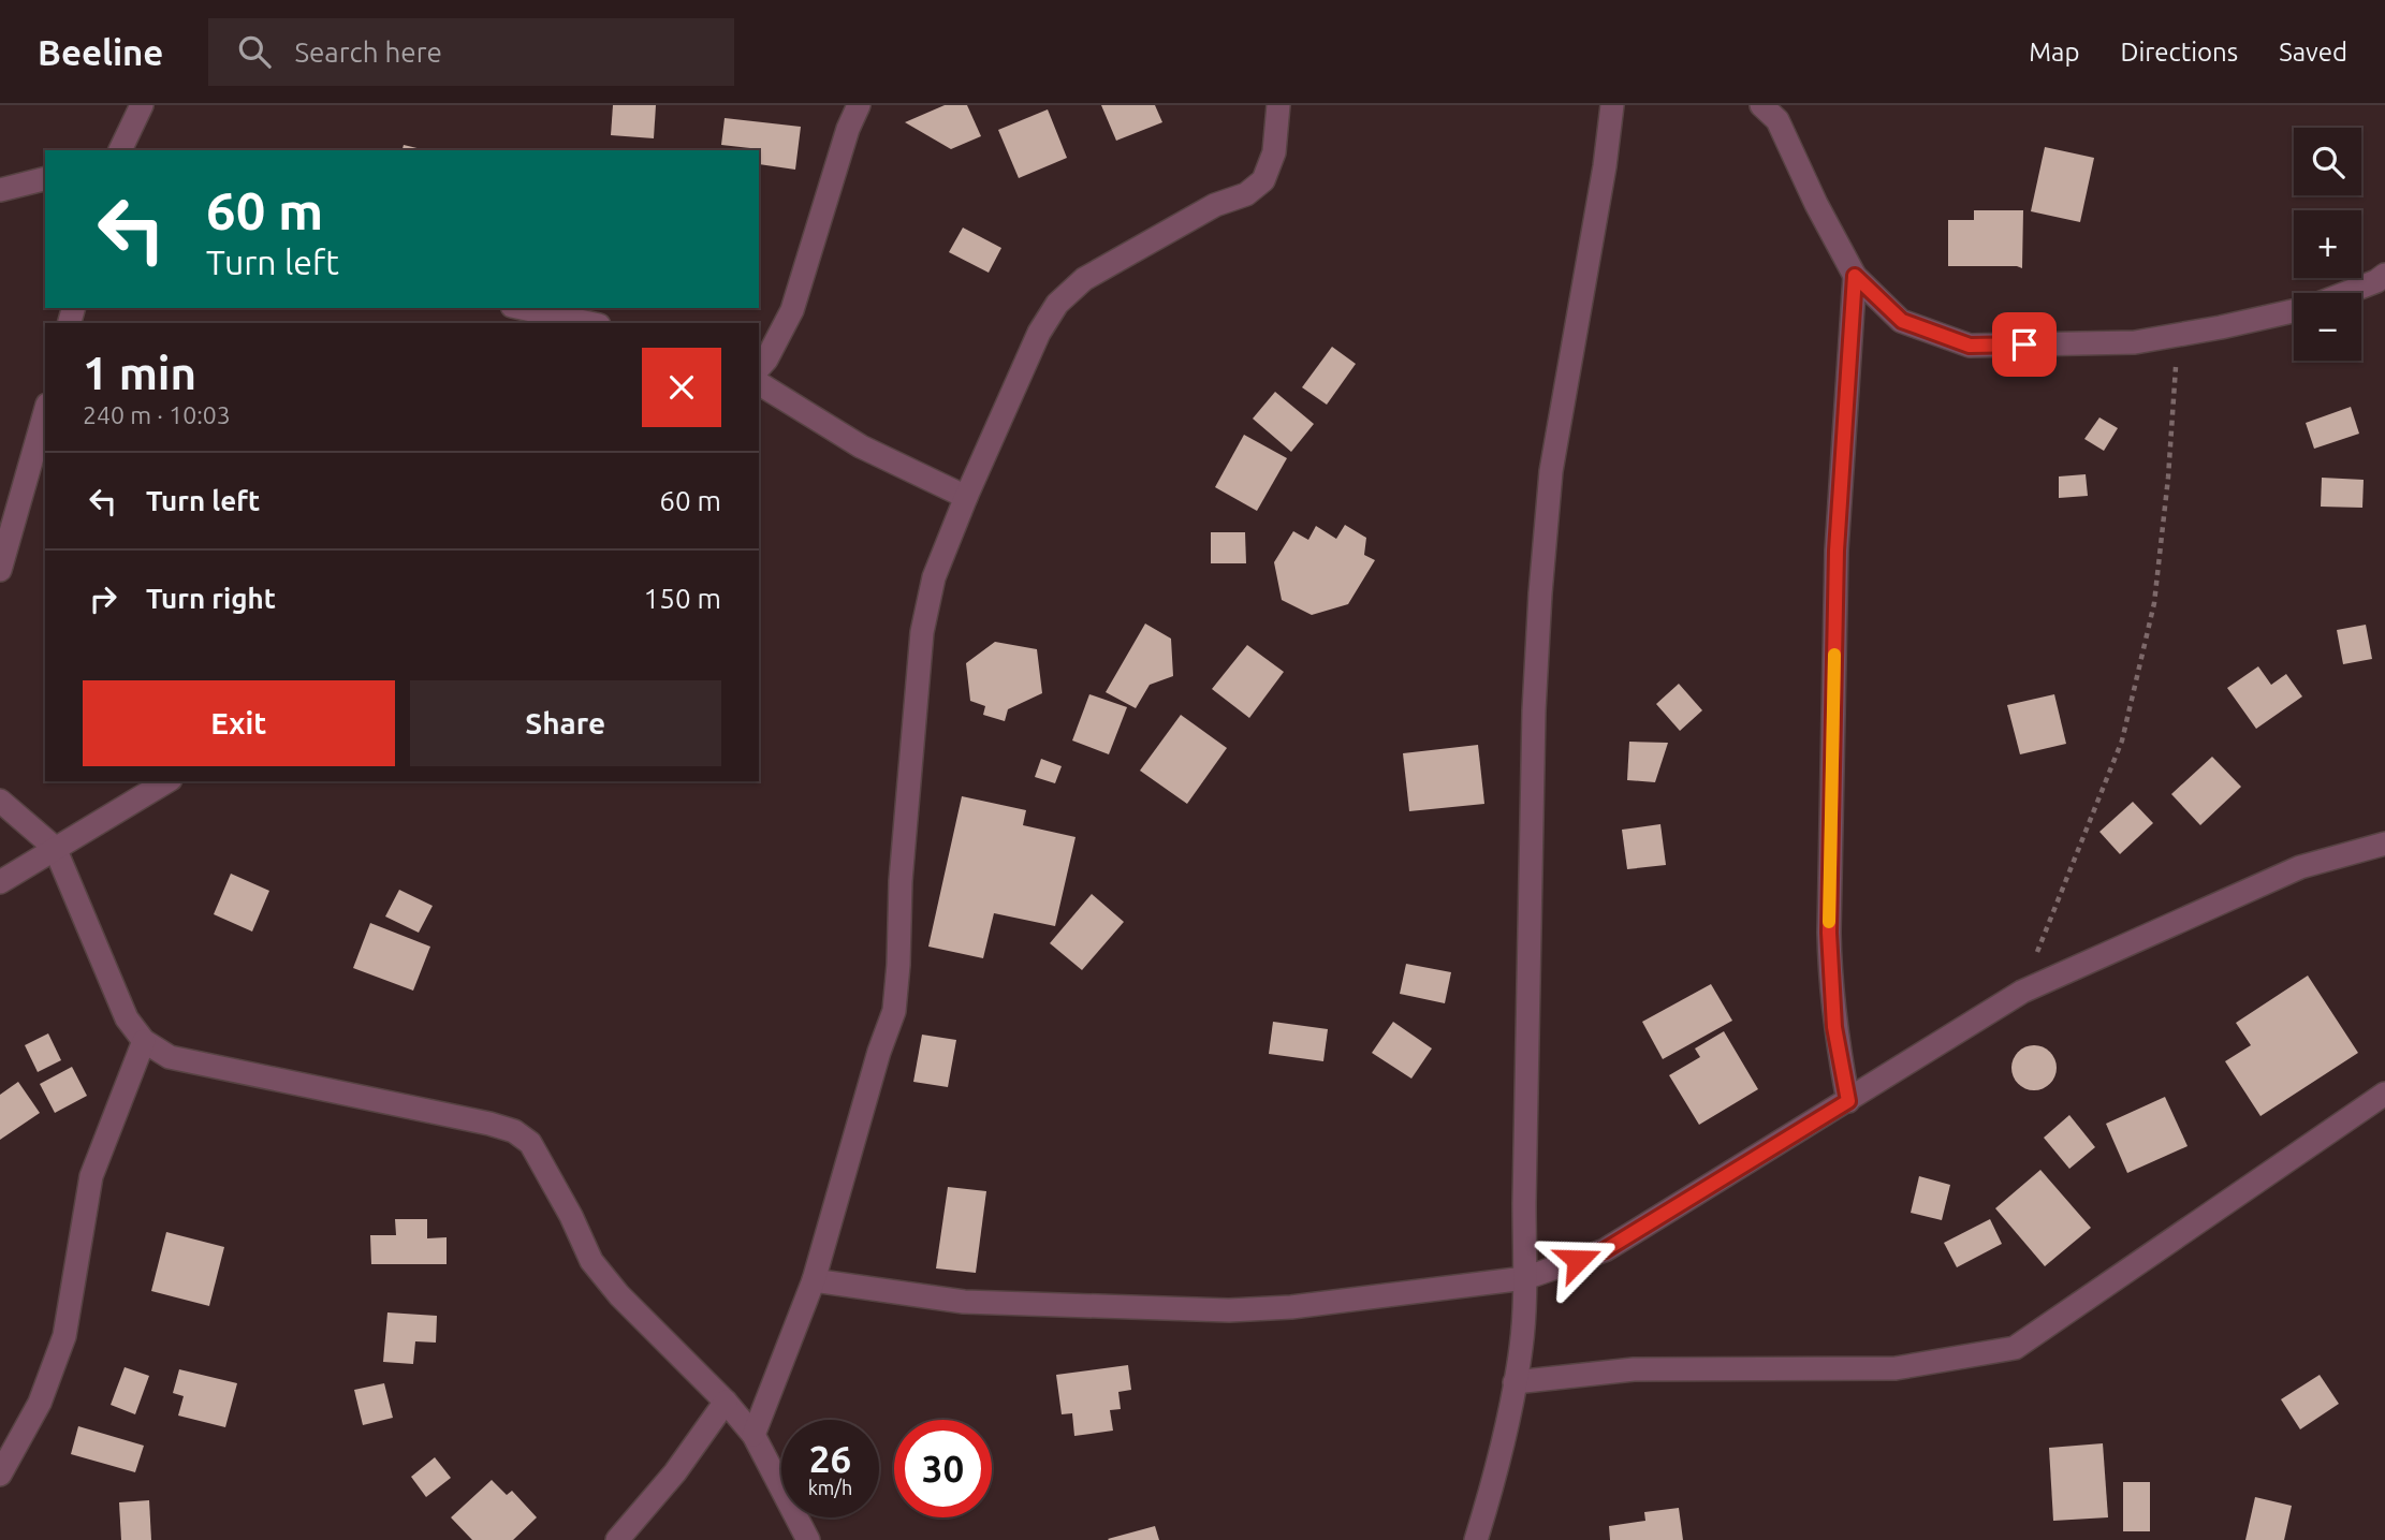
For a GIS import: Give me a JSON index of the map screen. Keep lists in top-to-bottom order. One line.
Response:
{"page":{"header":"Beeline","search":"Search here","nav":["Map","Directions","Saved"],"map_buttons":["+","−"],"turn":["60 m","Turn left"],"heading":["1 min","240 m · 10:03"],"list":[{"name":"Turn left","value":"60 m"},{"name":"Turn right","value":"150 m"}],"buttons":["Exit","Share"],"speed":"26 km/h","limit":"30"}}
